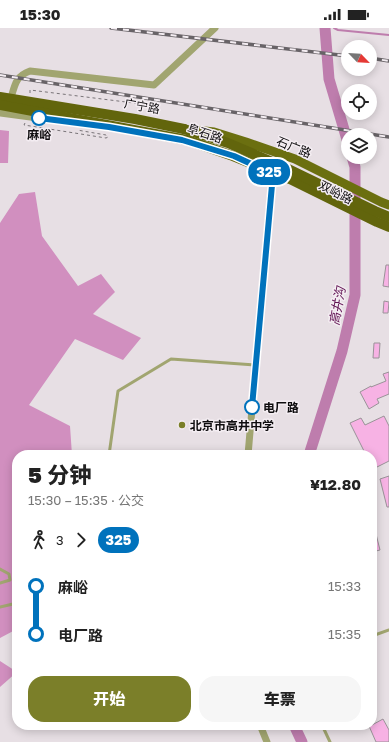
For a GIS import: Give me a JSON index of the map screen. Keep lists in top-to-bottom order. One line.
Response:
{"streets":{"highway":["阜石路"],"main road":["石广路"],"street":["广宁路","双峪路"]},"crossings":[["广宁路","阜石路"],["广宁路","双峪路"],["阜石路","石广路"],["阜石路","双峪路"],["石广路","双峪路"]],"water":["高井沟"],"places":["麻峪","电厂路","北京市高井中学"],"lines":["bus line 325"],"north":"bottom right","page":{"status":"15:30","on_map":"325","heading":["5 分钟","15:30 – 15:35 · 公交","¥12.80"],"legs":["3","325"],"list":[{"name":"麻峪","value":"15:33"},{"name":"电厂路","value":"15:35"}],"buttons":["开始","车票"]}}
